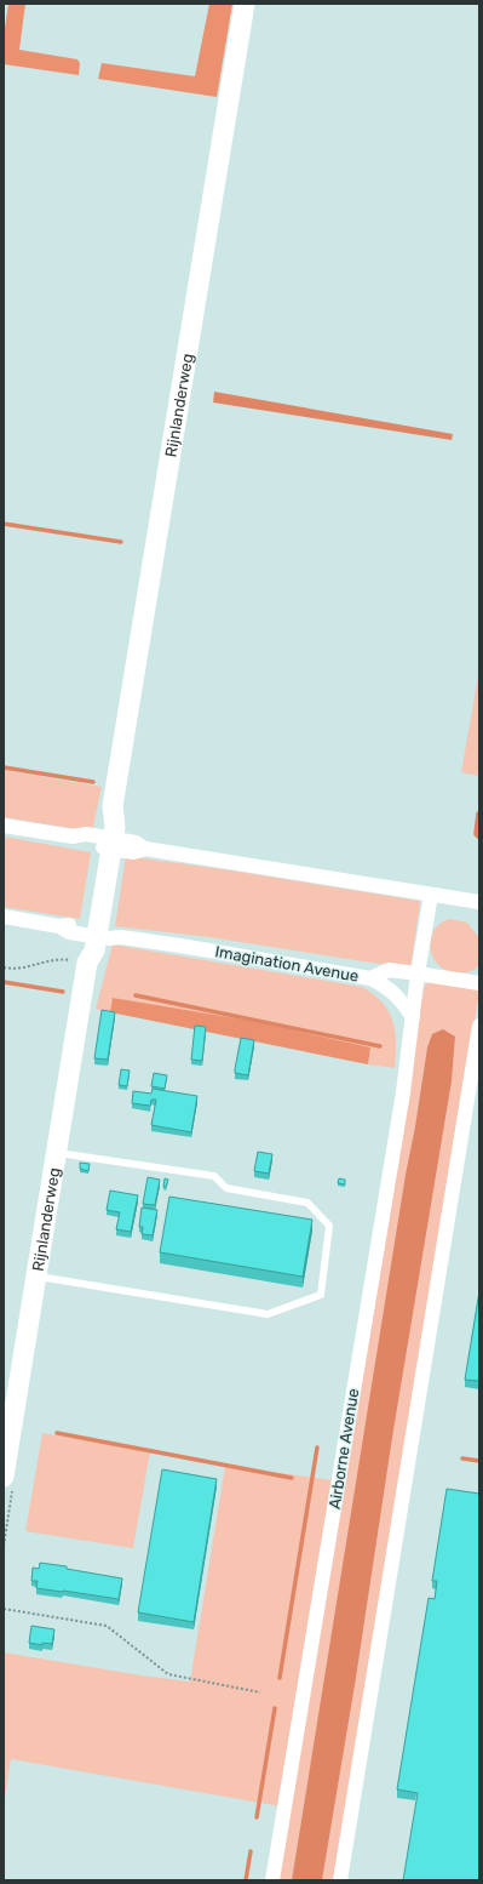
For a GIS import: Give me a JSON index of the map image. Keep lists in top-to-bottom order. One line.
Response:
{"streets":{"street":["Rijnlanderweg","Imagination Avenue","Airborne Avenue"]},"crossings":[["Rijnlanderweg","Imagination Avenue"],["Imagination Avenue","Airborne Avenue"]]}
